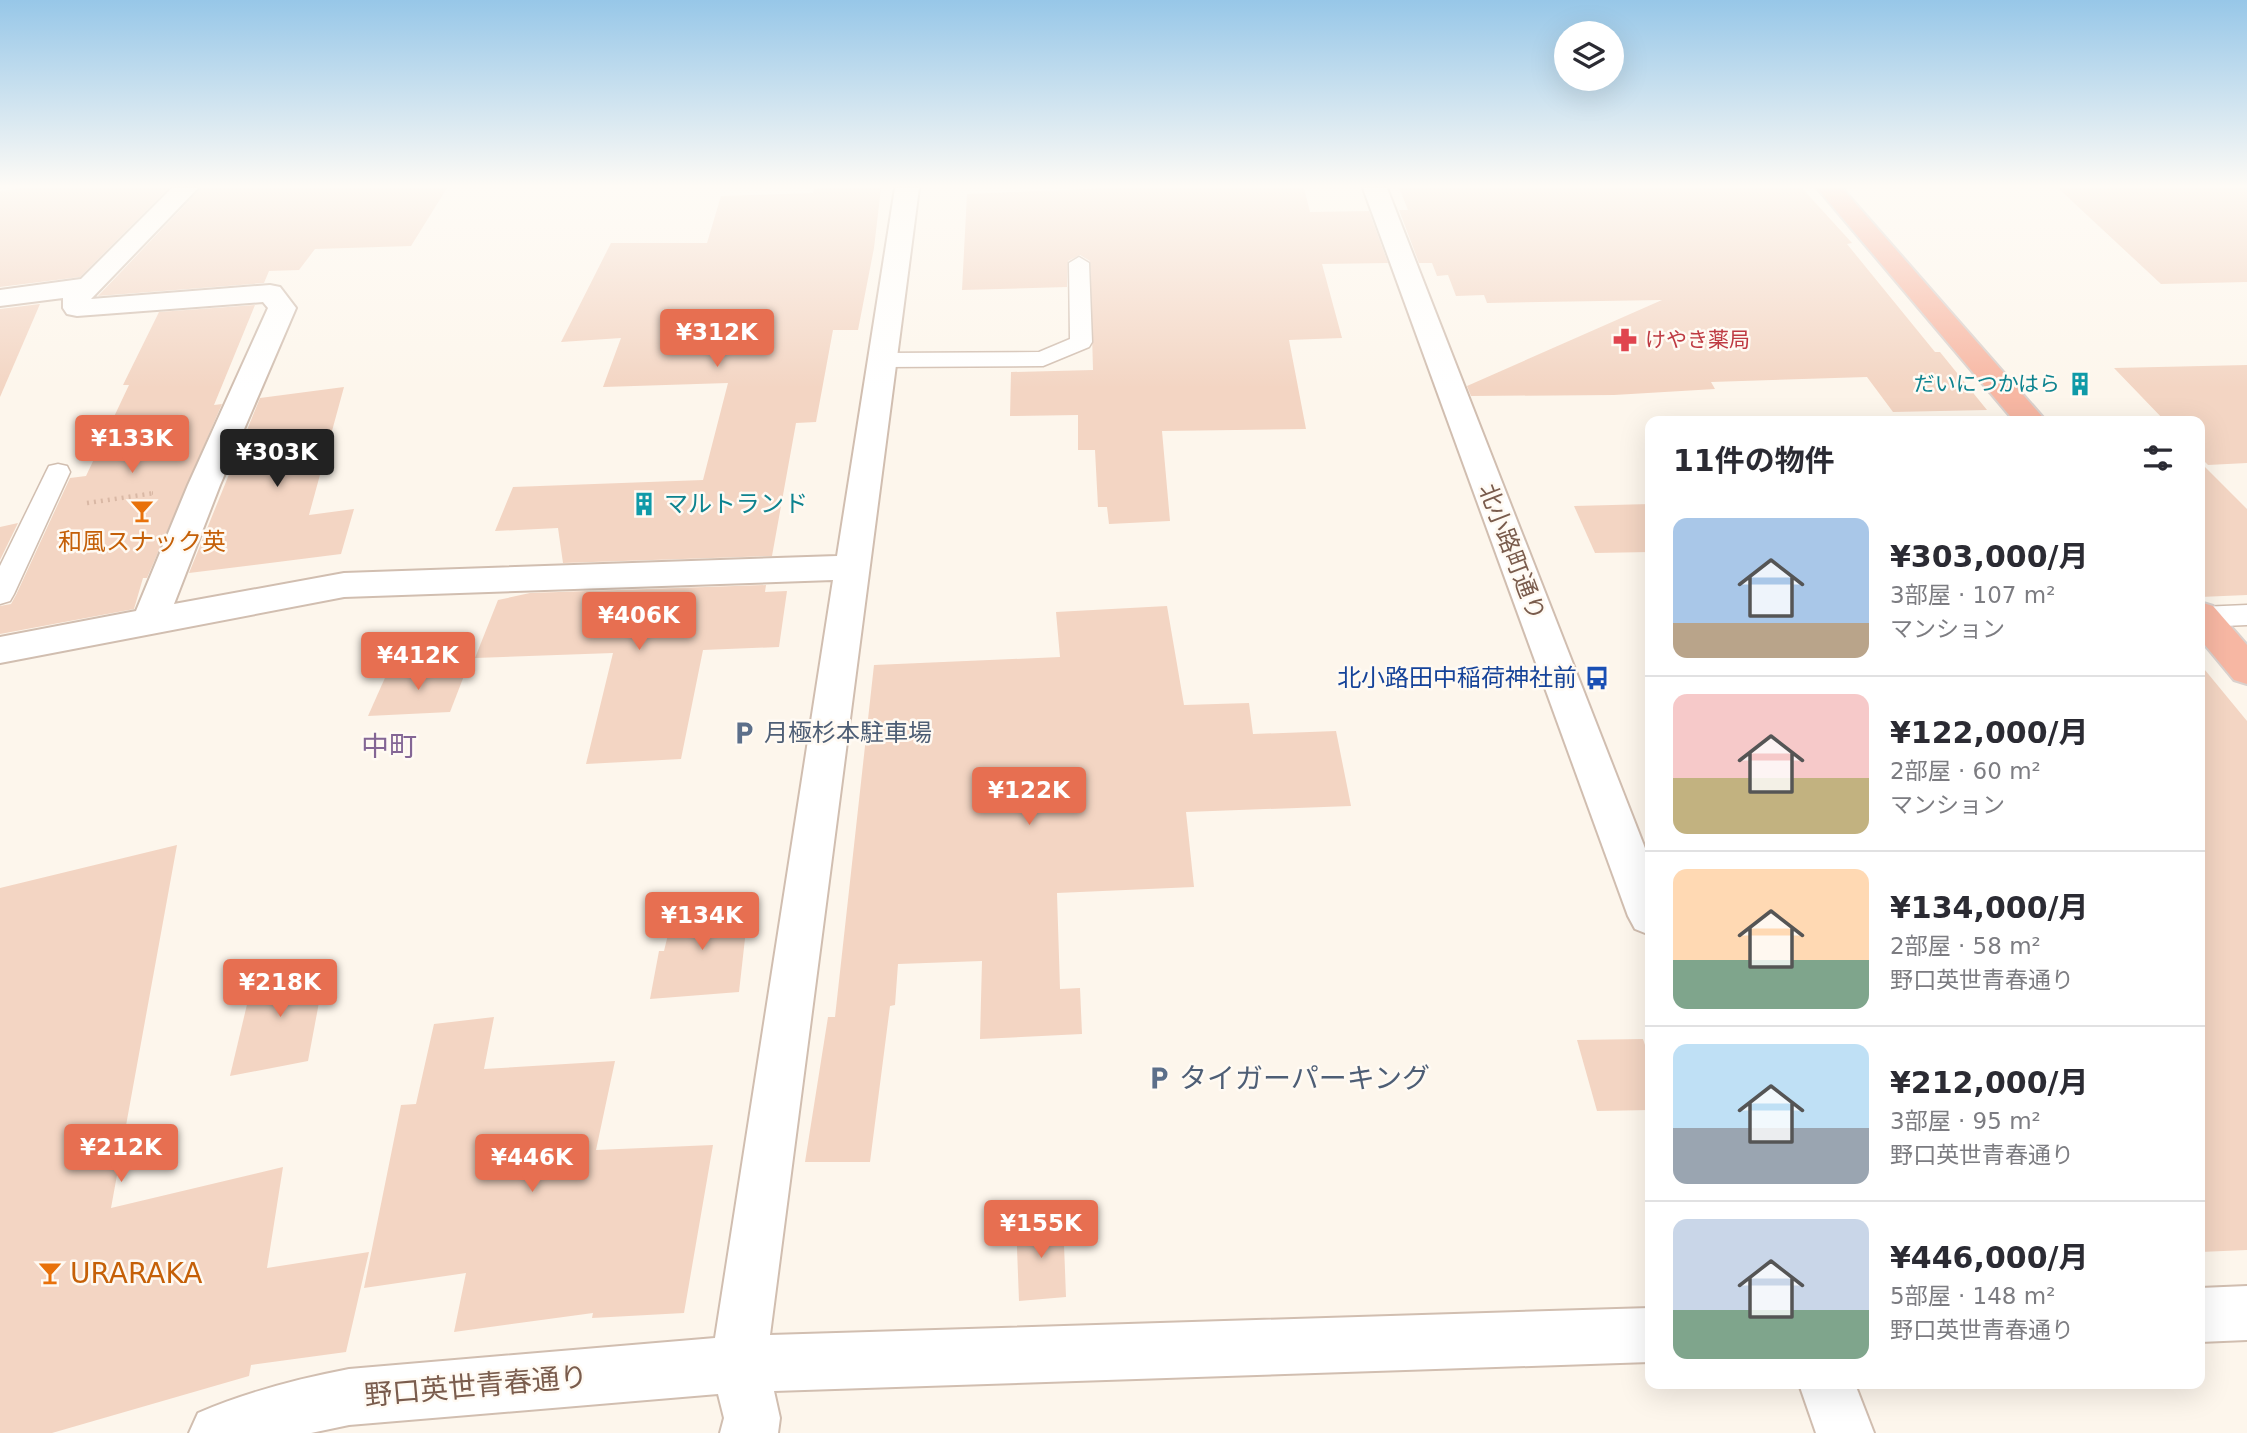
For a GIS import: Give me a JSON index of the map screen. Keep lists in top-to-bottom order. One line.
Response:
{"streets":{"street":["北小路町通り","野口英世青春通り"]},"districts":["中町"],"places":{"pharmacy":["けやき薬局"],"building":["だいにつかはら","マルトランド"],"bar":["和風スナック英","URARAKA"],"bus stop":["北小路田中稲荷神社前"],"parking":["月極杉本駐車場","タイガーパーキング"]},"page":{"price":["¥312K","¥133K","¥303K","¥406K","¥412K","¥122K","¥134K","¥218K","¥212K","¥446K","¥155K"],"heading":"11件の物件","list":[{"name":"¥303,000/月","note":"3部屋 · 107 m² · マンション"},{"name":"¥122,000/月","note":"2部屋 · 60 m² · マンション"},{"name":"¥134,000/月","note":"2部屋 · 58 m² · 野口英世青春通り"},{"name":"¥212,000/月","note":"3部屋 · 95 m² · 野口英世青春通り"},{"name":"¥446,000/月","note":"5部屋 · 148 m² · 野口英世青春通り"}]}}
